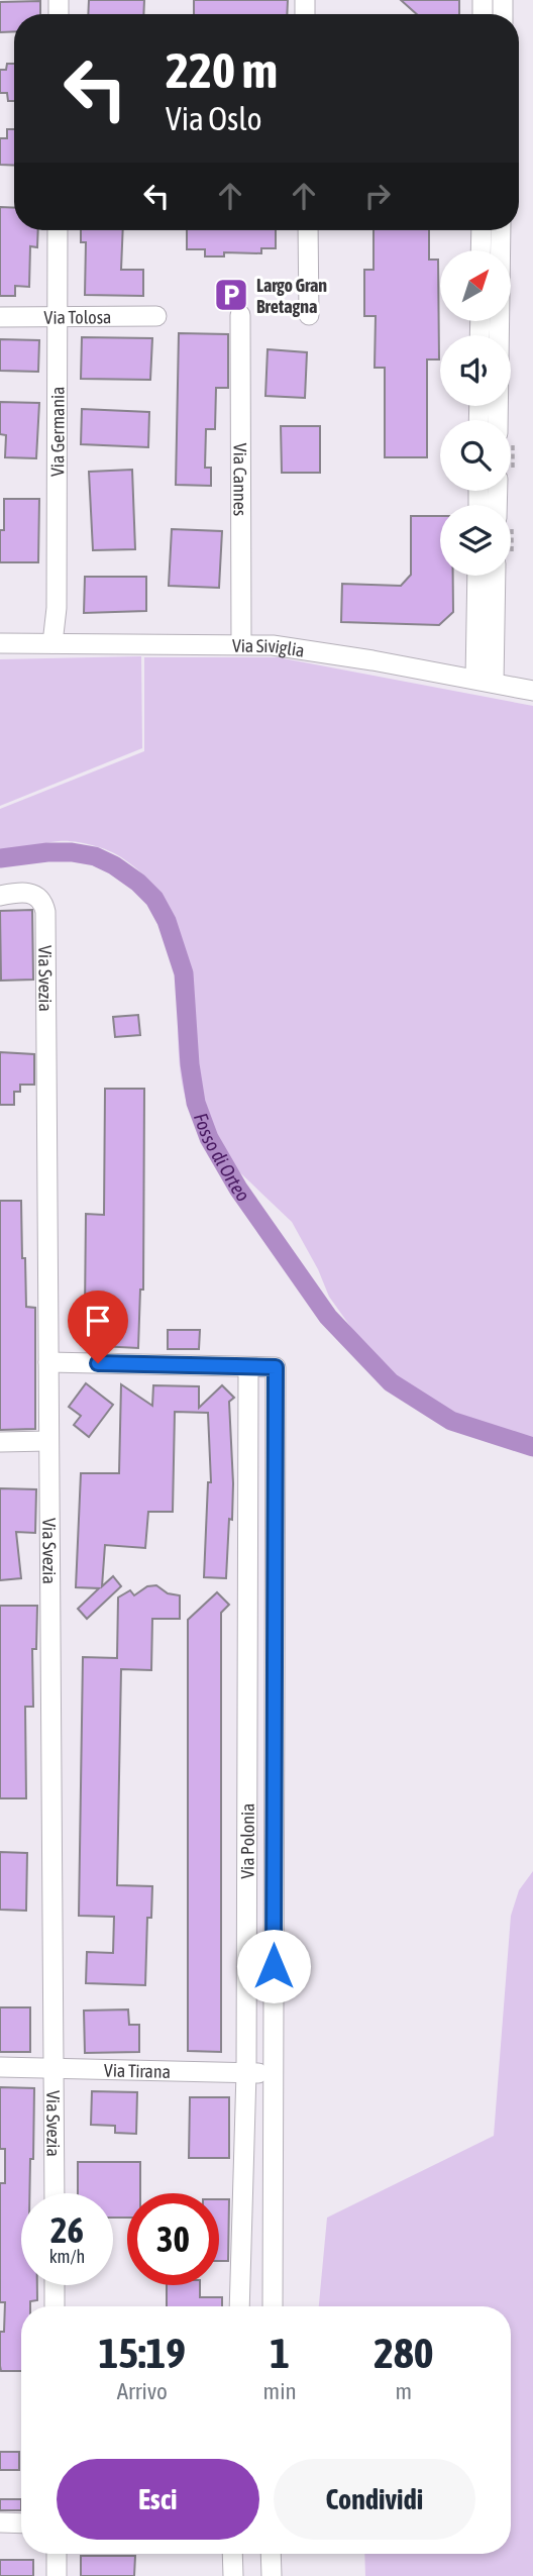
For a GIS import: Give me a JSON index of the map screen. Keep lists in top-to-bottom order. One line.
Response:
{"streets":{"street":["Via Tolosa","Via Germania","Via Cannes","Via Siviglia","Via Svezia","Via Polonia","Via Tirana"]},"crossings":[["Via Tolosa","Via Germania"],["Via Germania","Via Siviglia"],["Via Cannes","Via Siviglia"],["Via Svezia","Via Tirana"],["Via Polonia","Via Tirana"]],"water":["Fosso di Orteo"],"places":{"parking":["Largo Gran Bretagna"]},"north":"top right","page":{"turn":["220 m","Via Oslo"],"speed":"26 km/h","limit":"30","eta":["15:19","Arrivo","1","min","280","m"],"buttons":["Esci","Condividi"]}}
